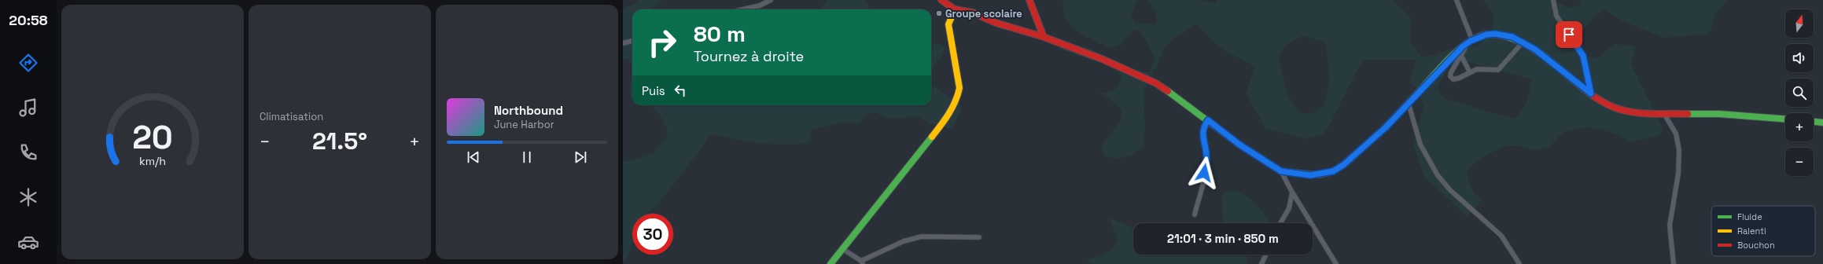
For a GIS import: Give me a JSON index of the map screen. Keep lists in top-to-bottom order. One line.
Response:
{"places":["Groupe scolaire"],"legend":["Fluide","Ralenti","Bouchon"],"north":"top","page":{"tabs":"20:58","tile":"Climatisation","map_buttons":["+","−"],"turn":["80 m","Tournez à droite"],"then":"Puis","song":["Northbound","June Harbor"],"heat":["−","21.5°","+"],"limit":"30","trip":"21:01 · 3 min · 850 m","gauge":["20","km/h"]}}
